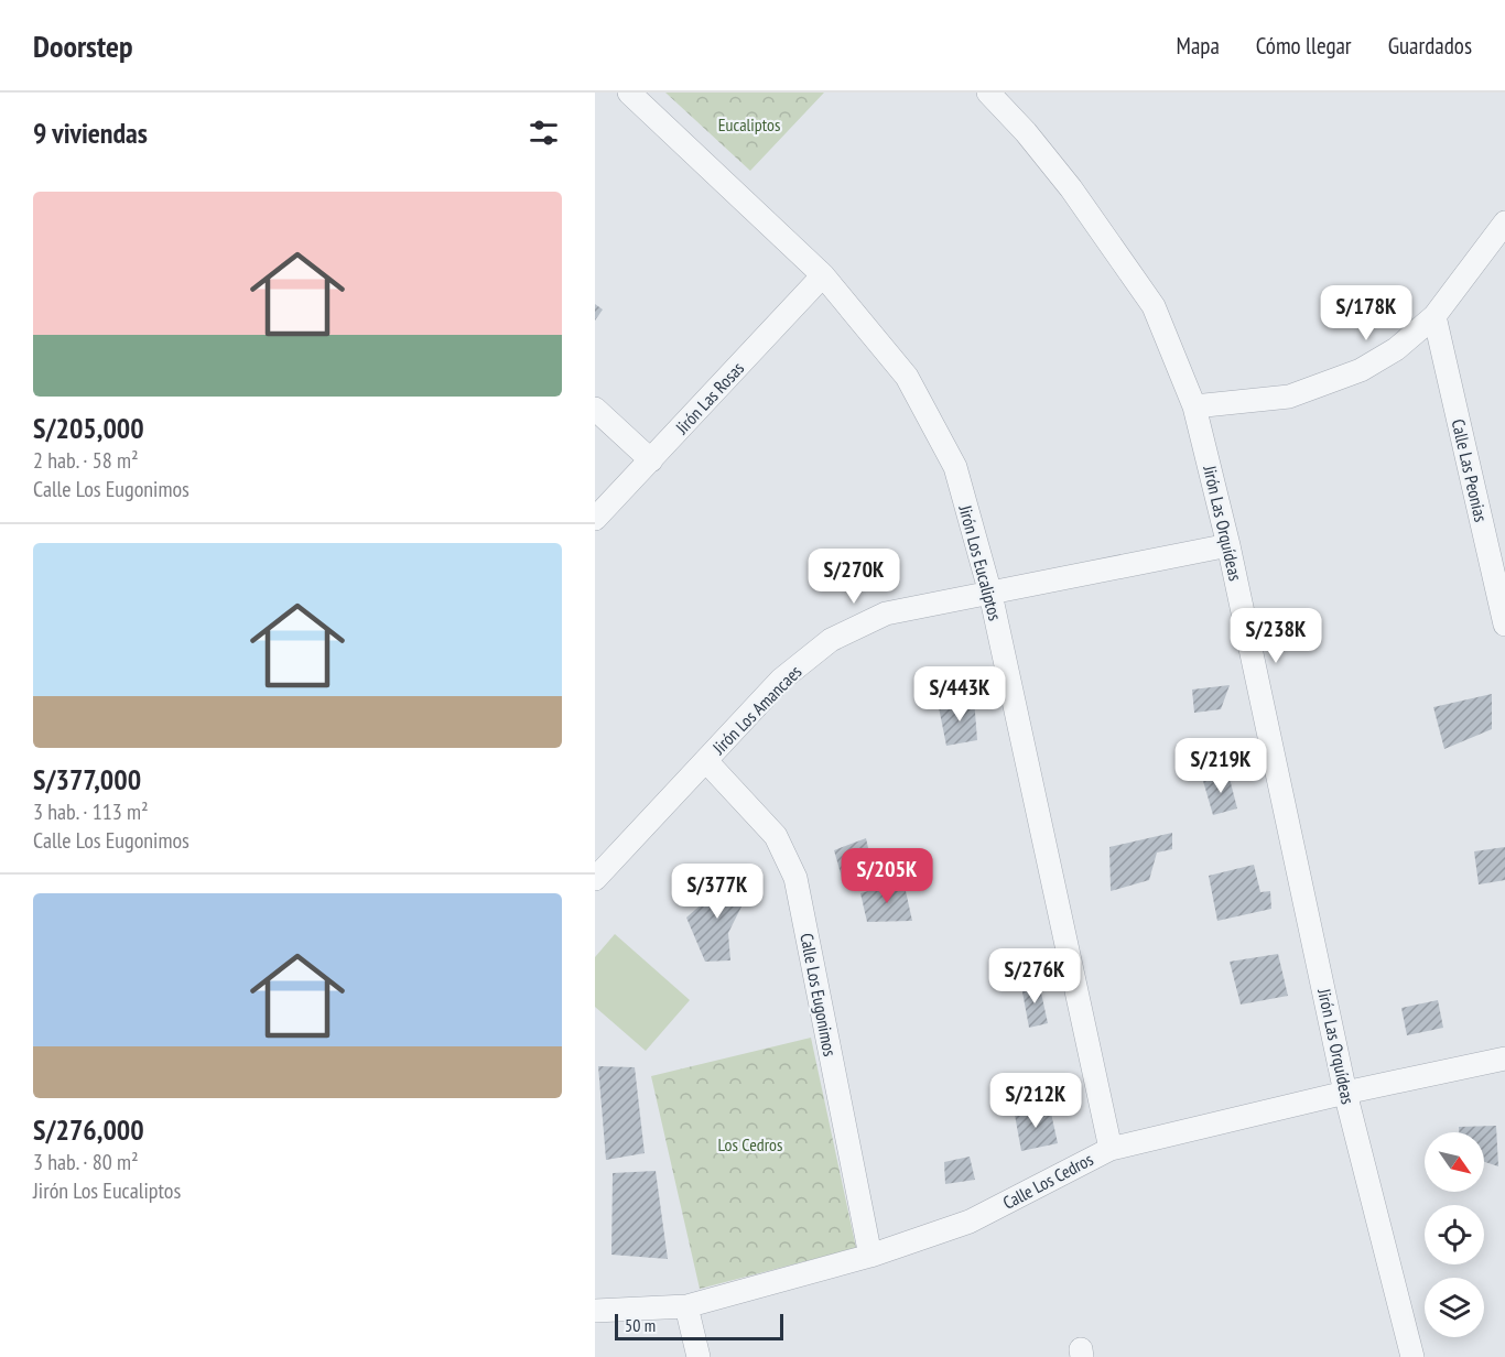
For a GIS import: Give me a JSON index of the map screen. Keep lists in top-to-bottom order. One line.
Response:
{"streets":{"street":["Jirón Las Rosas","Calle Las Peonias","Jirón Las Orquídeas","Jirón Los Eucaliptos","Jirón Los Amancaes","Calle Los Eugonimos","Calle Los Cedros"]},"crossings":[["Jirón Las Rosas","Jirón Los Eucaliptos"],["Jirón Las Orquídeas","Jirón Los Amancaes"],["Jirón Las Orquídeas","Calle Los Cedros"],["Jirón Los Eucaliptos","Jirón Los Amancaes"],["Jirón Los Eucaliptos","Calle Los Cedros"],["Jirón Los Amancaes","Calle Los Eugonimos"],["Calle Los Eugonimos","Calle Los Cedros"]],"parks":["Eucaliptos","Los Cedros"],"scale_bar":"50 m","north":"bottom right","page":{"header":"Doorstep","nav":["Mapa","Cómo llegar","Guardados"],"heading":"9 viviendas","list":[{"name":"S/205,000","note":"2 hab. · 58 m² · Calle Los Eugonimos"},{"name":"S/377,000","note":"3 hab. · 113 m² · Calle Los Eugonimos"},{"name":"S/276,000","note":"3 hab. · 80 m² · Jirón Los Eucaliptos"}],"price":["S/178K","S/270K","S/238K","S/443K","S/219K","S/205K","S/377K","S/276K","S/212K"],"scale":"50 m"}}
